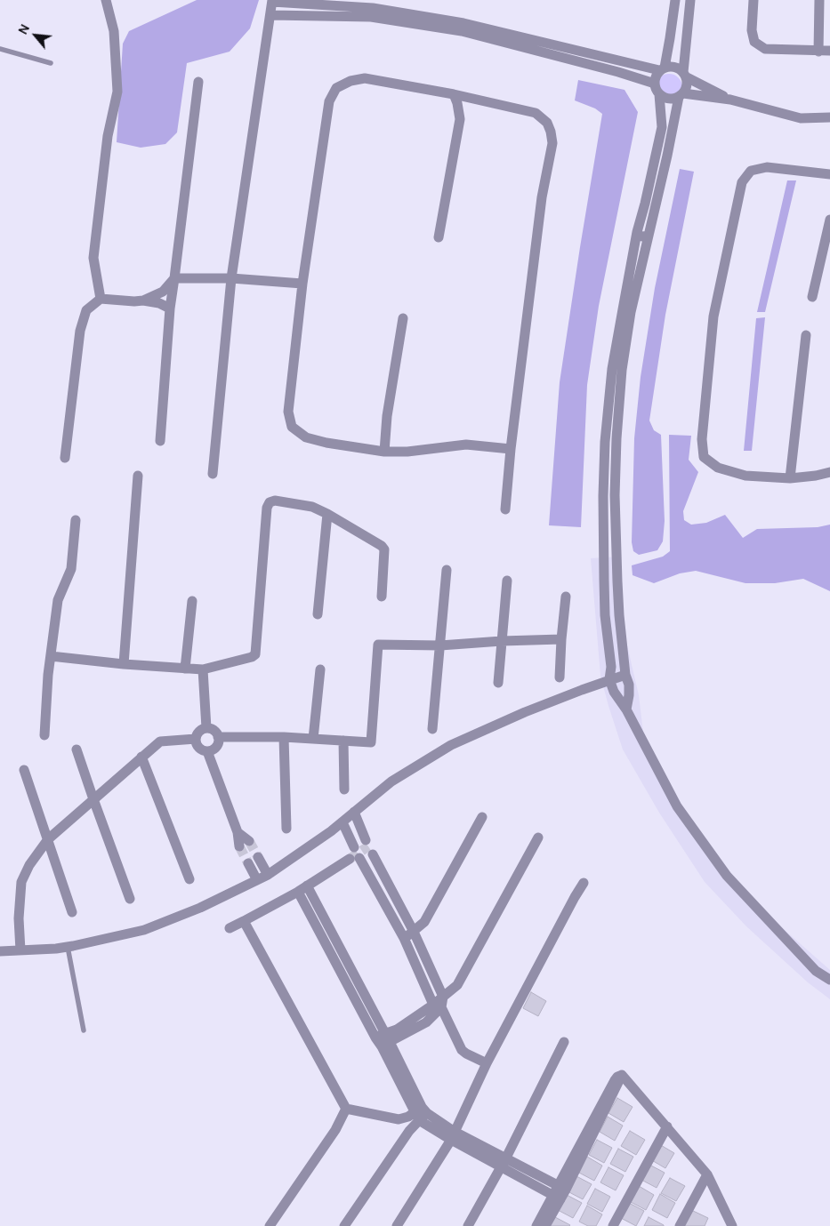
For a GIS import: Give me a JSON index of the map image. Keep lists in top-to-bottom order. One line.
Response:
{"north":"top left"}
